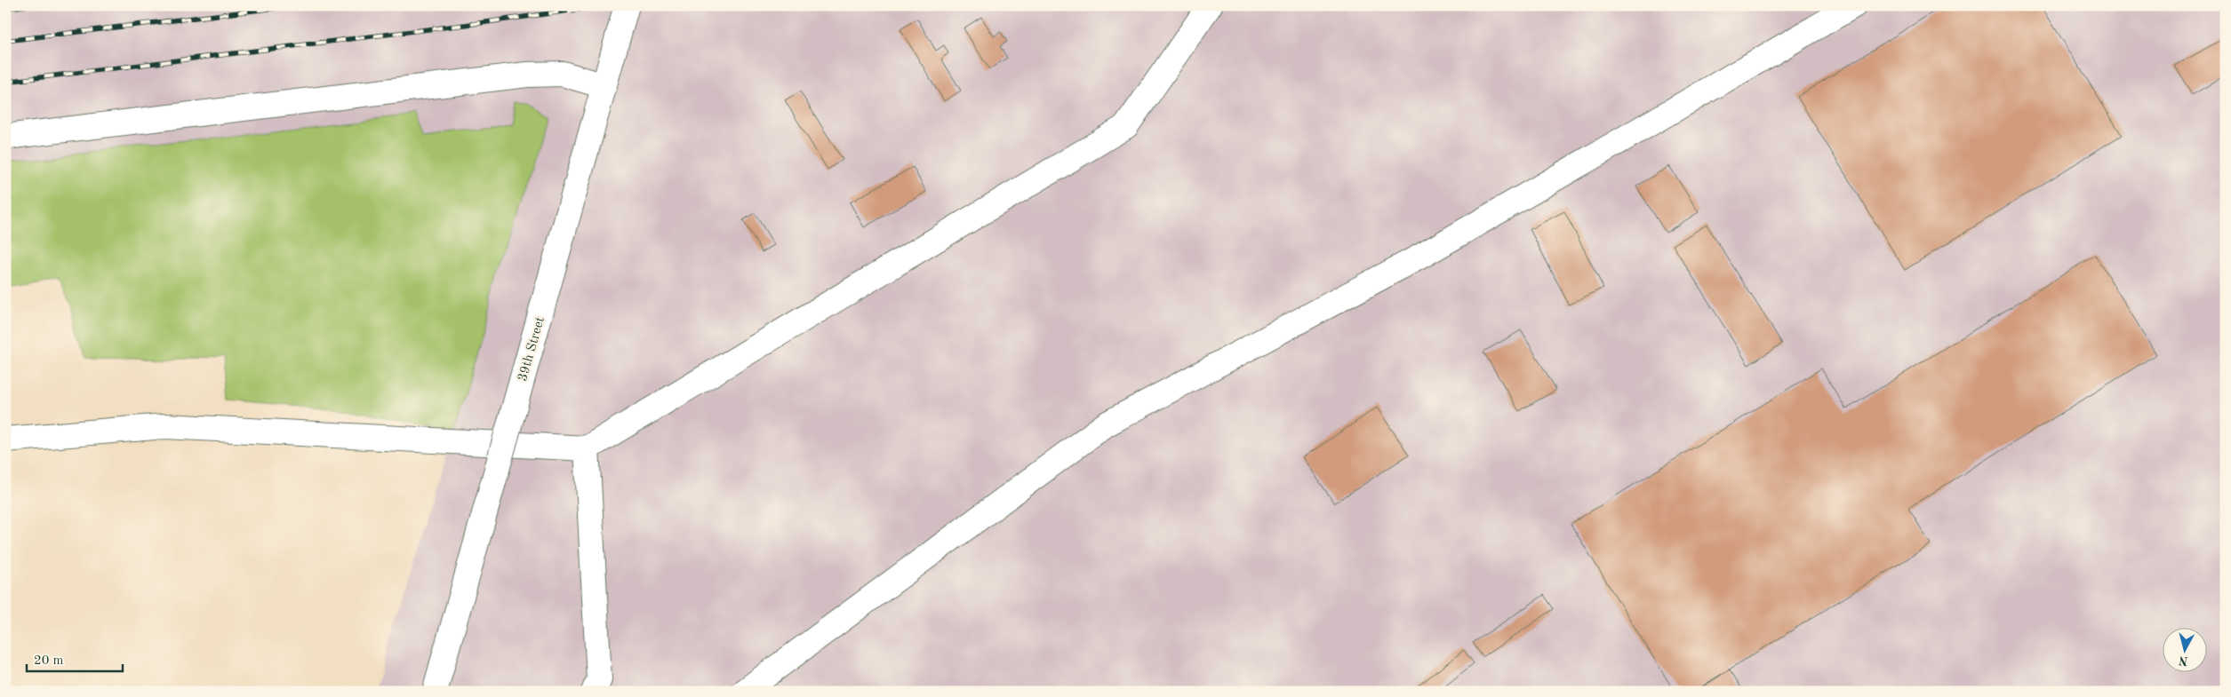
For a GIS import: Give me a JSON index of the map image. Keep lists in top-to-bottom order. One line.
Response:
{"streets":{"main road":["39th Street"]},"scale_bar":"20 m","north":"bottom"}
